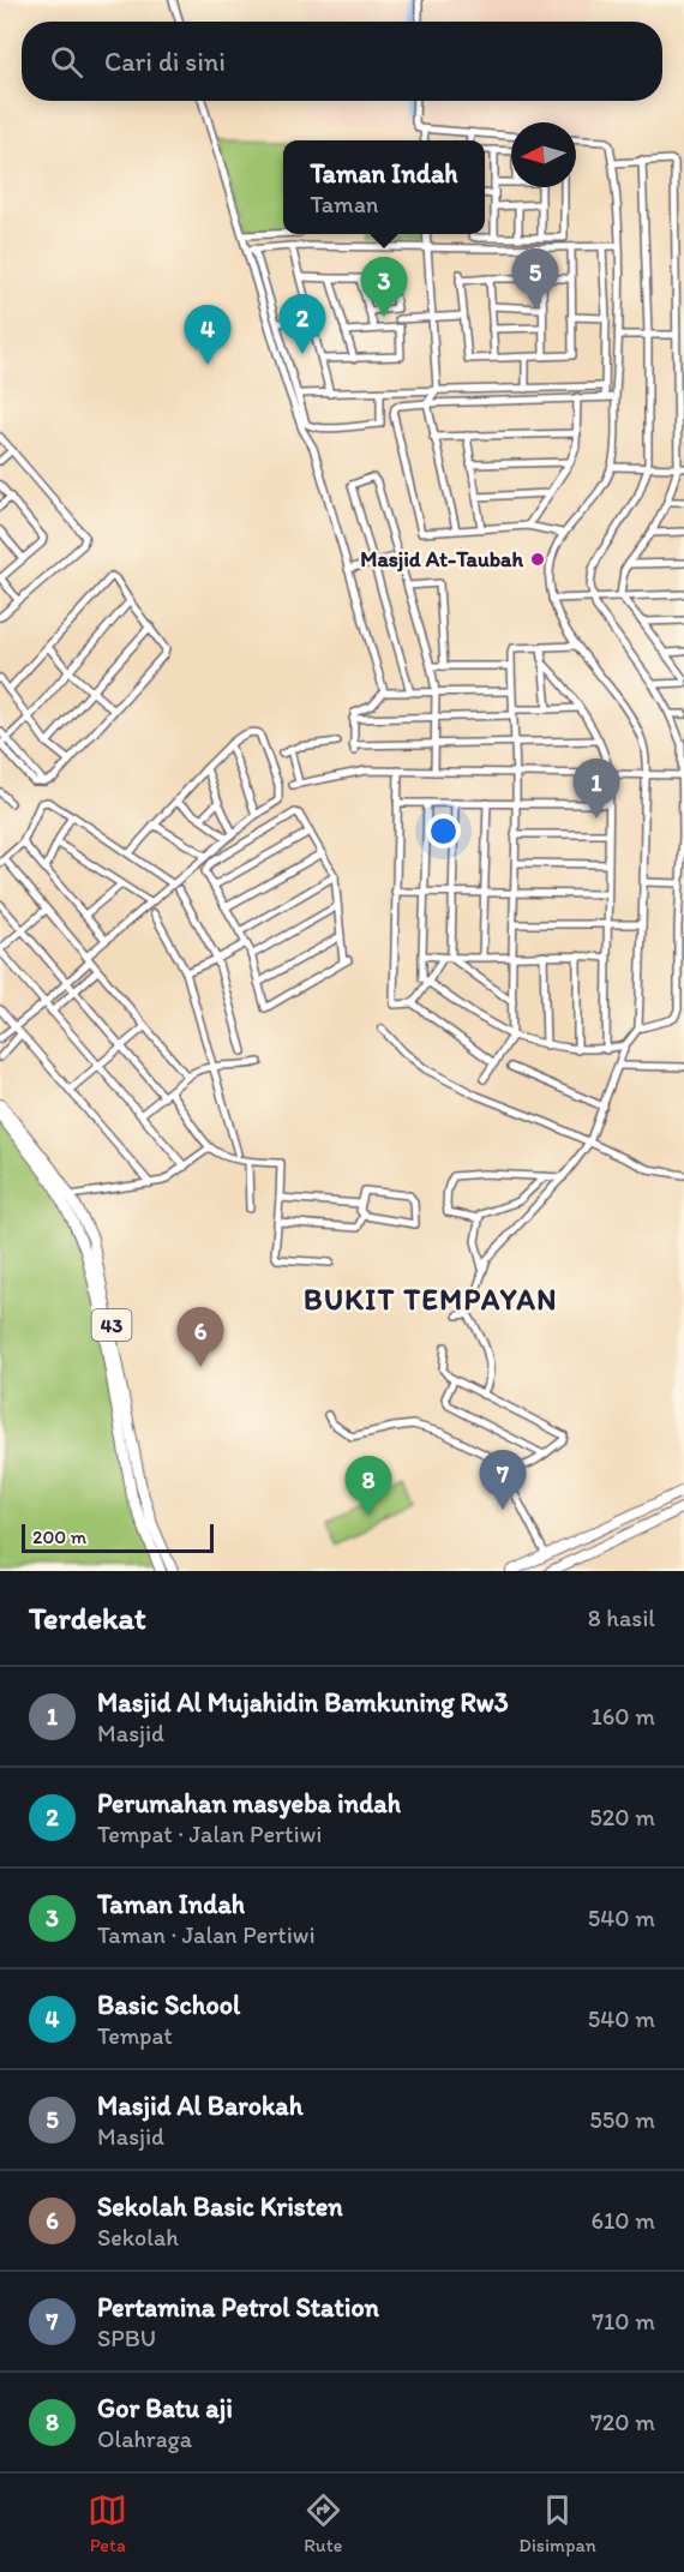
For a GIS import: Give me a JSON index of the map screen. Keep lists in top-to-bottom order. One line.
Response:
{"streets":{"highway":["43"]},"districts":["BUKIT TEMPAYAN"],"places":["Masjid At-Taubah"],"scale_bar":"200 m","north":"left","page":{"search":"Cari di sini","popup":["Taman Indah","Taman"],"pins":["5","3","2","4","1","6","7","8"],"scale":"200 m","heading":["Terdekat","8 hasil"],"list":[{"mark":"1","name":"Masjid Al Mujahidin Bamkuning Rw3","note":"Masjid","value":"160 m"},{"mark":"2","name":"Perumahan masyeba indah","note":"Tempat · Jalan Pertiwi","value":"520 m"},{"mark":"3","name":"Taman Indah","note":"Taman · Jalan Pertiwi","value":"540 m"},{"mark":"4","name":"Basic School","note":"Tempat","value":"540 m"},{"mark":"5","name":"Masjid Al Barokah","note":"Masjid","value":"550 m"},{"mark":"6","name":"Sekolah Basic Kristen","note":"Sekolah","value":"610 m"},{"mark":"7","name":"Pertamina Petrol Station","note":"SPBU","value":"710 m"},{"mark":"8","name":"Gor Batu aji","note":"Olahraga","value":"720 m"}],"nav":["Peta","Rute","Disimpan"]}}
